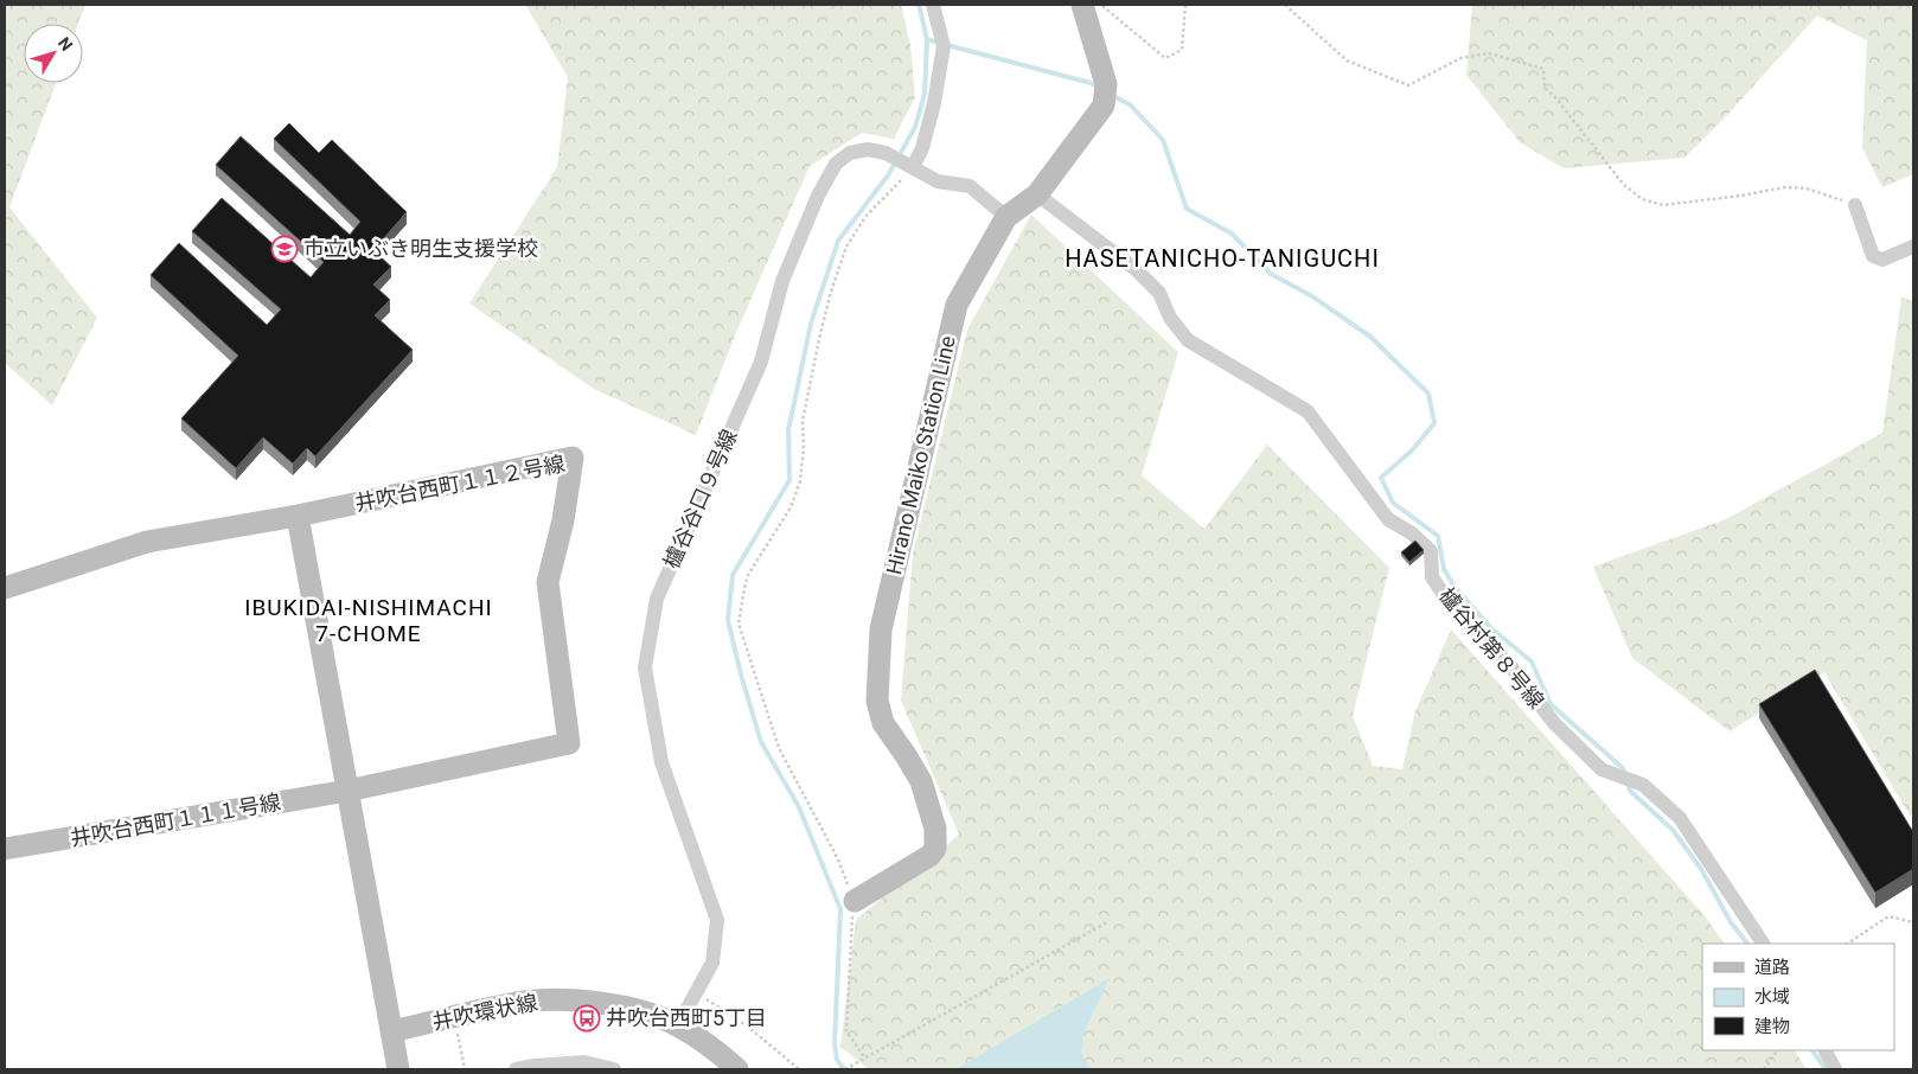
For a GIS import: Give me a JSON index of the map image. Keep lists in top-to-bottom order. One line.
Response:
{"streets":{"street":["Hirano Maiko Station Line","井吹台西町１１２号線","櫨谷谷口９号線","櫨谷村第８号線","井吹台西町１１１号線","井吹環状線"]},"crossings":[["Hirano Maiko Station Line","櫨谷谷口９号線"],["Hirano Maiko Station Line","櫨谷村第８号線"],["井吹台西町１１２号線","井吹台西町１１１号線"],["櫨谷谷口９号線","井吹環状線"]],"districts":["HASETANICHO-TANIGUCHI","IBUKIDAI-NISHIMACHI 7-CHOME"],"places":{"school or university":["市立いぶき明生支援学校"],"bus stop":["井吹台西町5丁目"]},"legend":["道路","水域","建物"],"north":"top right"}
